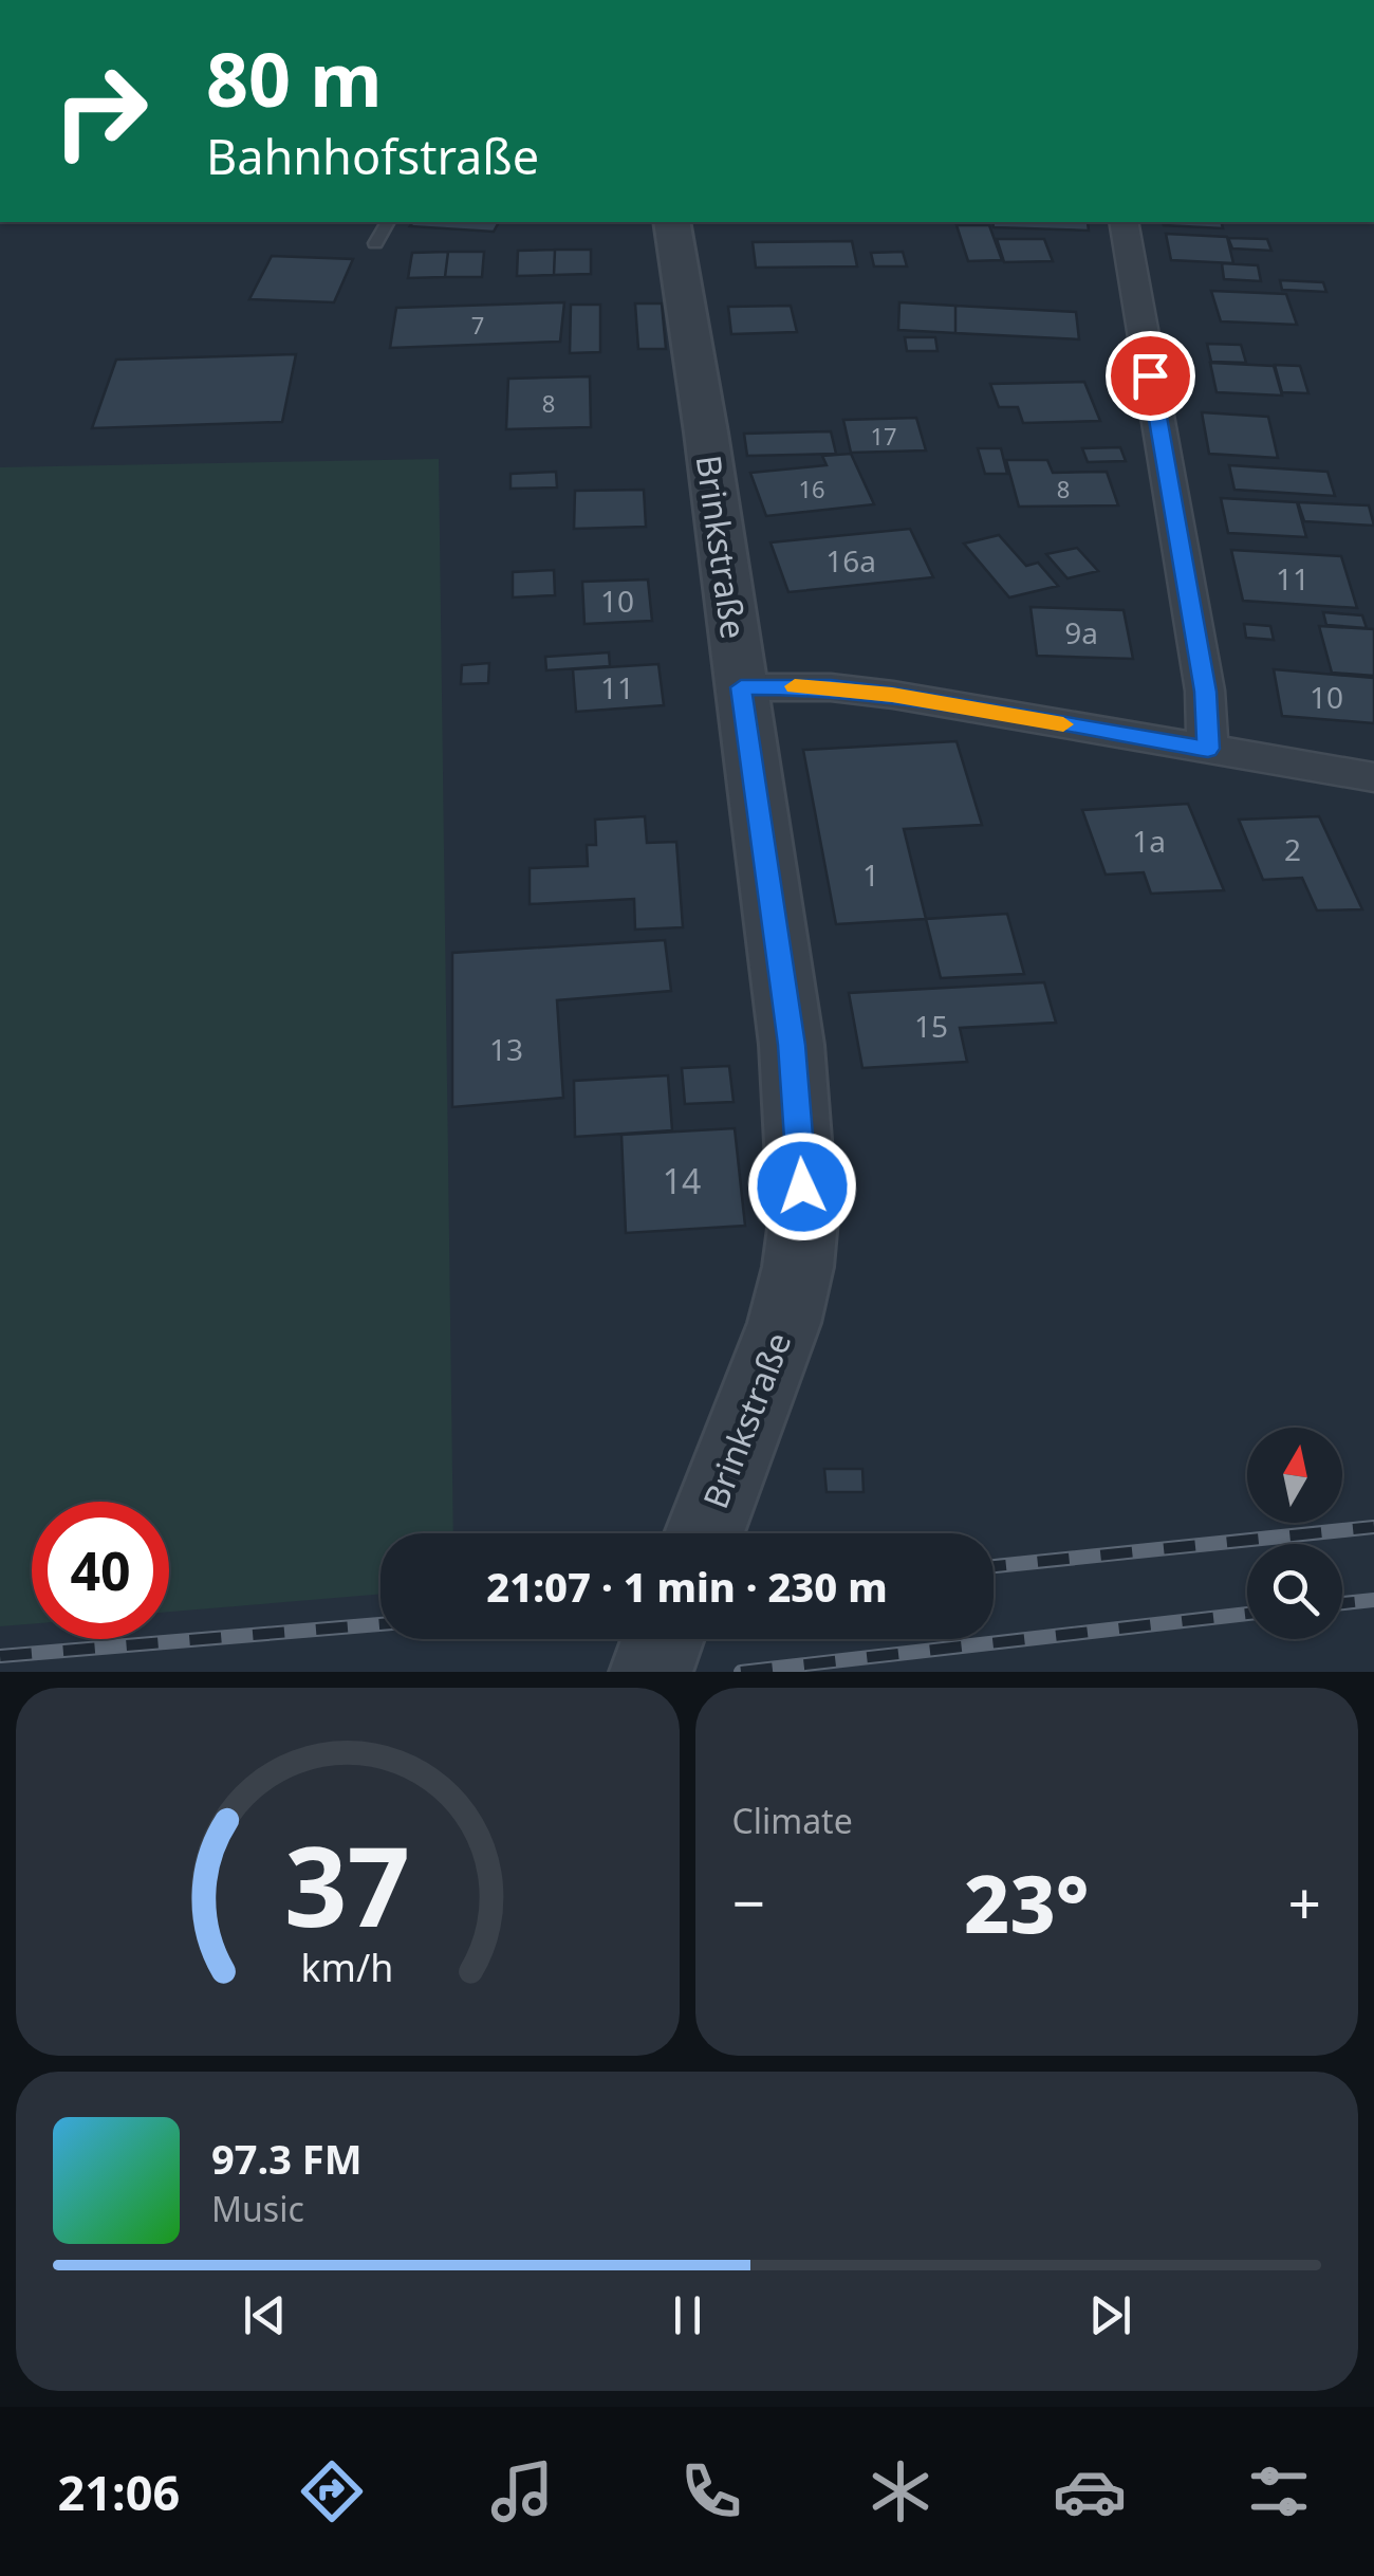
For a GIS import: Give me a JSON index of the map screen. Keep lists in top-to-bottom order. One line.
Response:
{"streets":{"street":["Brinkstraße"]},"house_numbers":["7","8","17","16","8","16a","11","10","9a","11","10","1a","2","1","15","13","14"],"north":"top","page":{"turn":["80 m","Bahnhofstraße"],"limit":"40","trip":"21:07 · 1 min · 230 m","tile":"Climate","heat":["−","23°","+"],"song":["97.3 FM","Music"],"tabs":"21:06","gauge":["37","km/h"]}}
